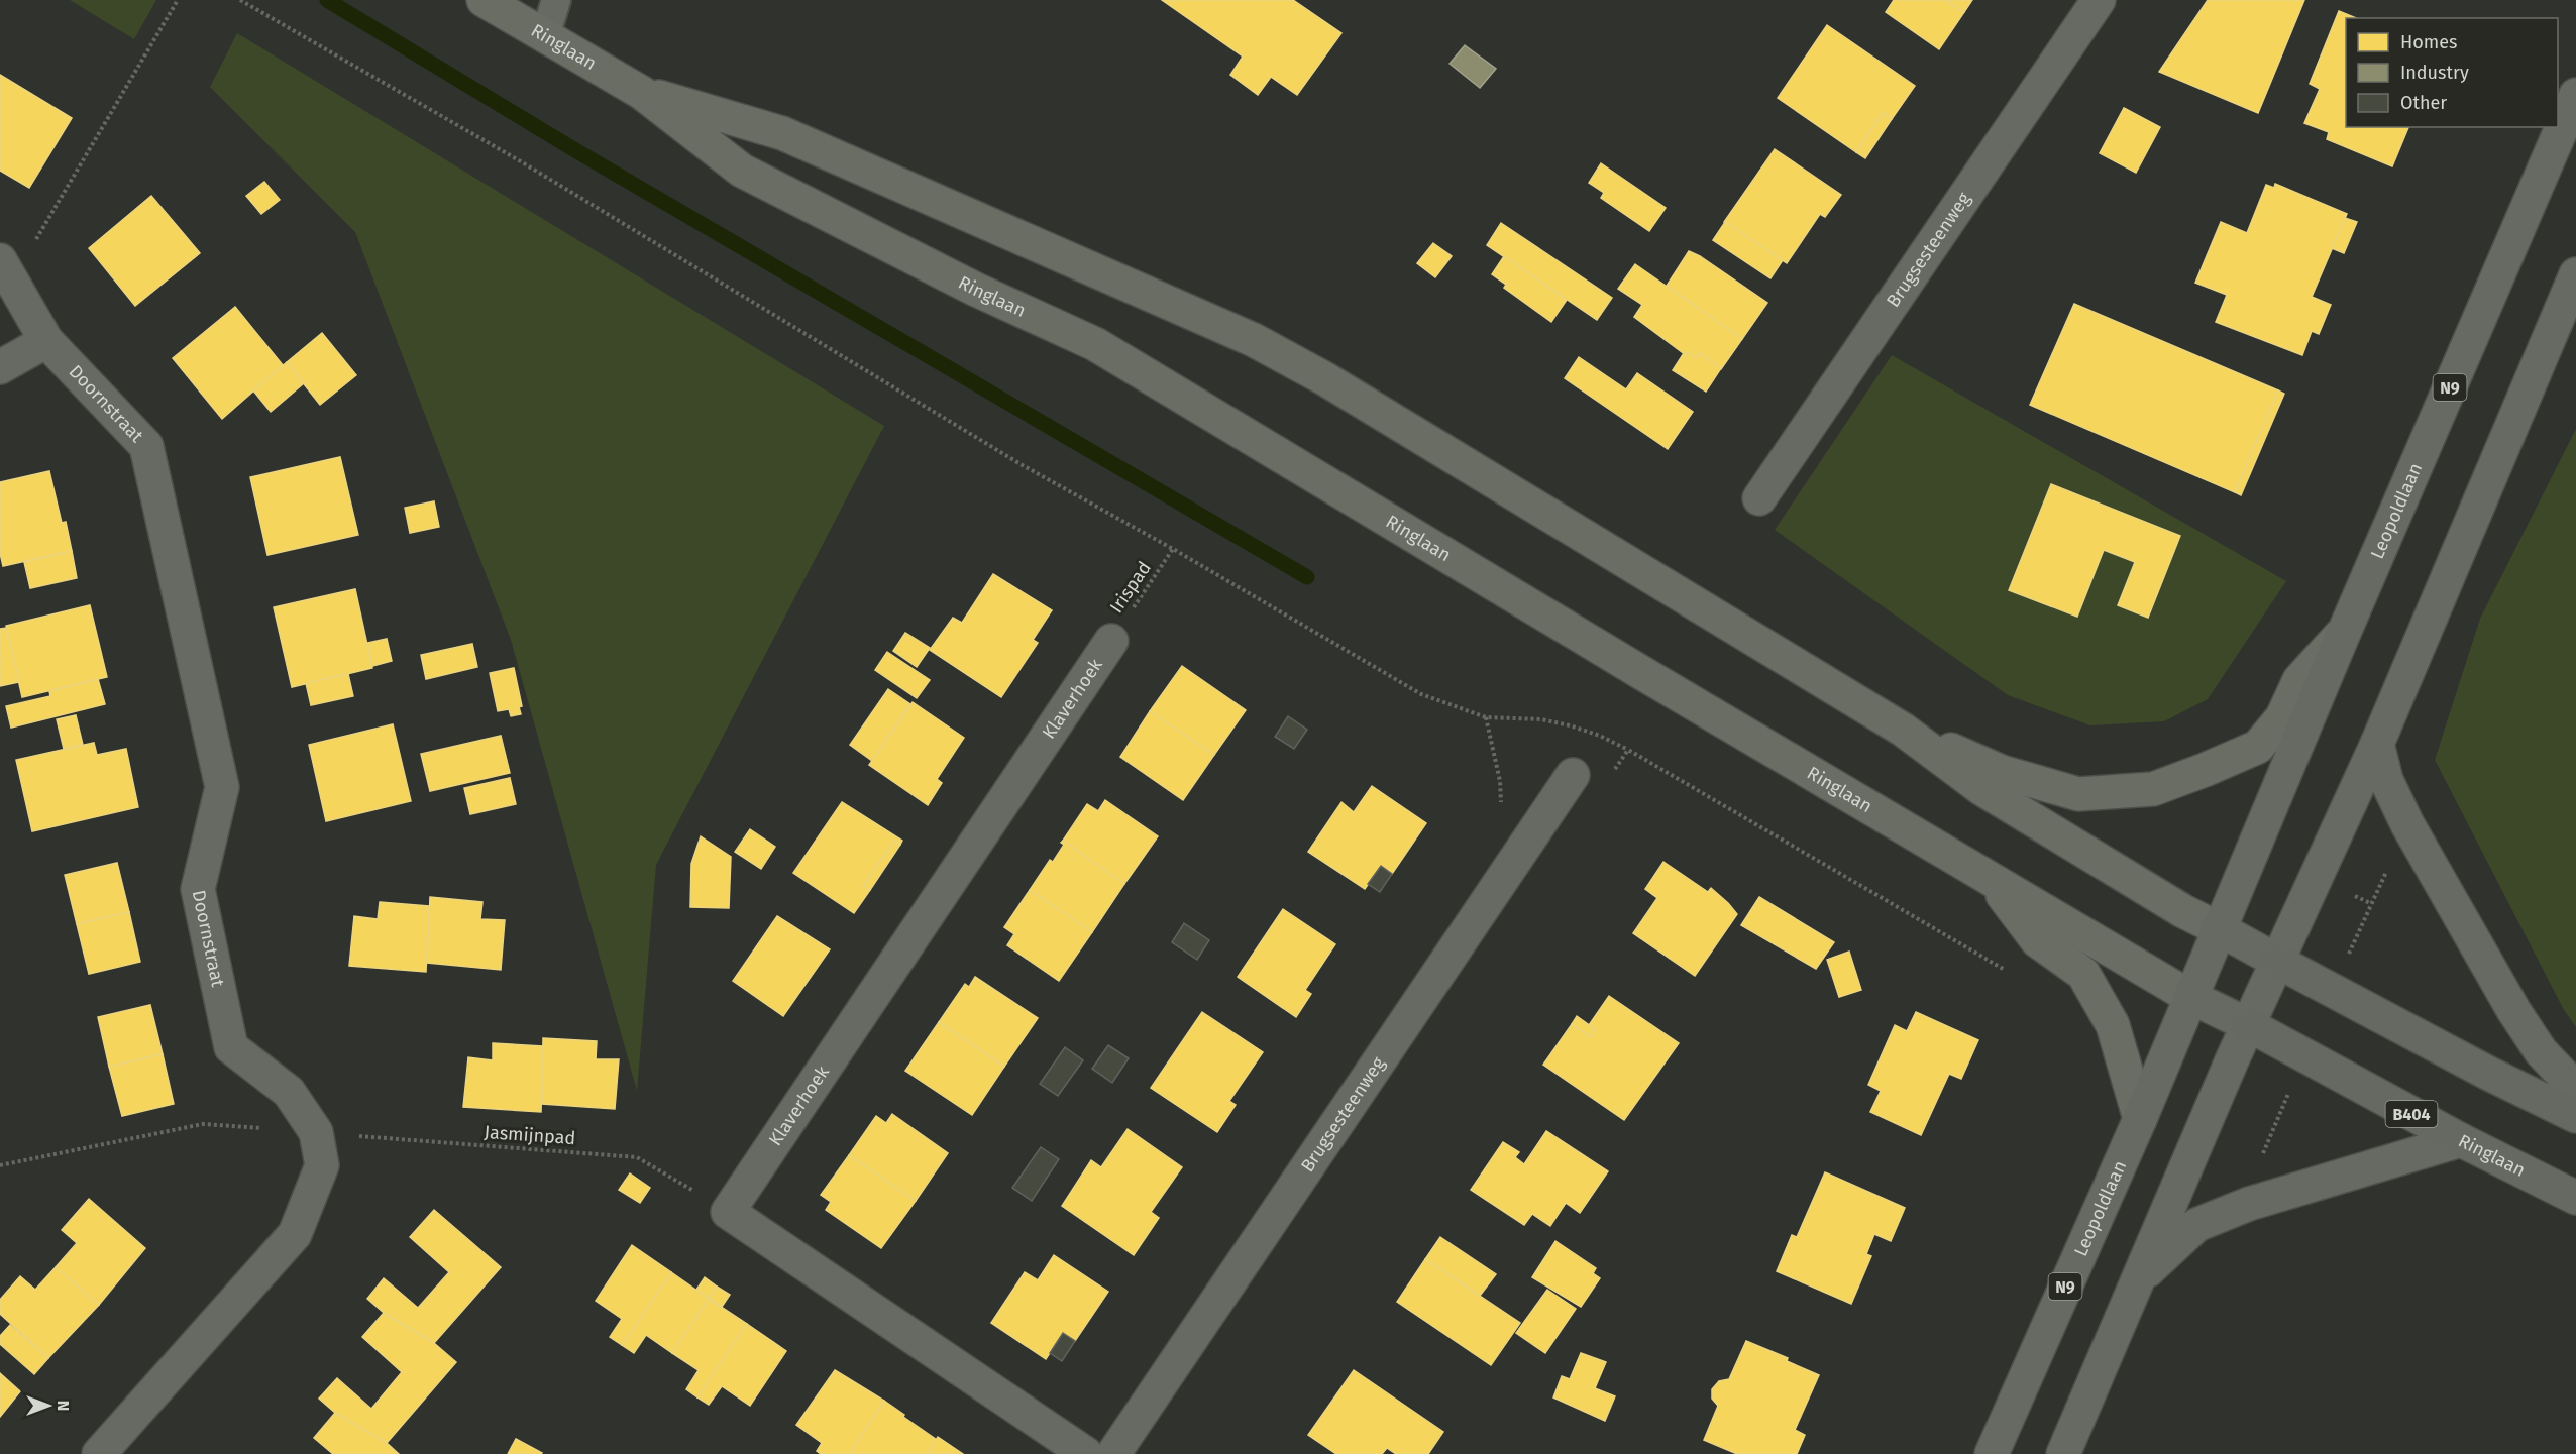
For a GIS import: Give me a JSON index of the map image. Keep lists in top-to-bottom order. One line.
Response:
{"streets":{"highway":["Ringlaan","B404"],"street":["Brugsesteenweg","N9","Doornstraat","Leopoldlaan","Klaverhoek"],"path":["Irispad","Jasmijnpad"]},"crossings":[["Ringlaan","N9"],["Ringlaan","Leopoldlaan"],["N9","Leopoldlaan"],["Doornstraat","Jasmijnpad"],["Irispad","Klaverhoek"],["Klaverhoek","Jasmijnpad"]],"legend":["Homes","Industry","Other"],"north":"right"}
